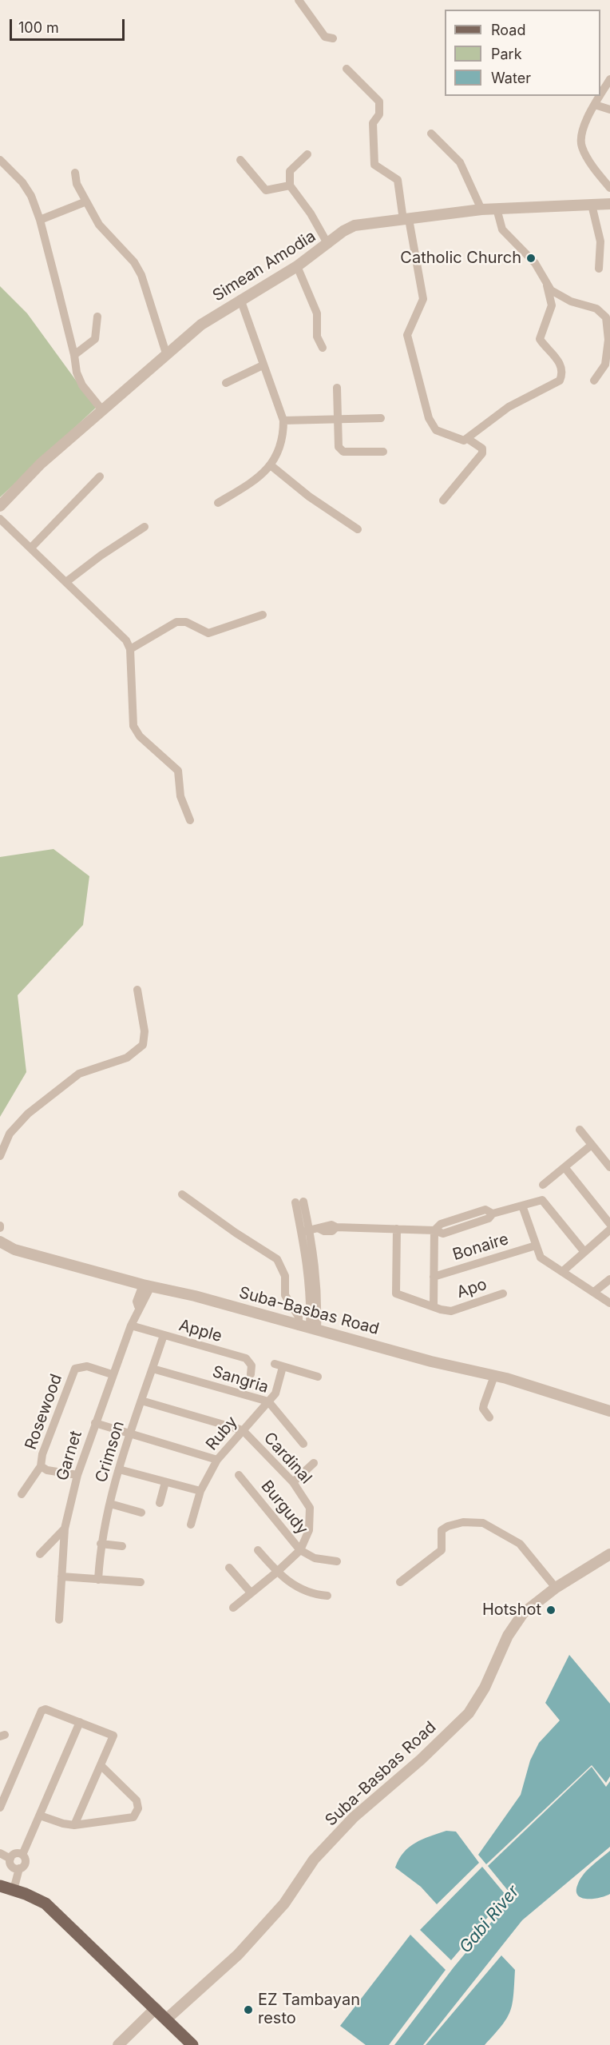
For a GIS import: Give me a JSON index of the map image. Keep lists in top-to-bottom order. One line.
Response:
{"streets":{"street":["Simean Amodia","Bonaire","Apo","Suba-Basbas Road","Apple","Sangria","Rosewood","Ruby","Crimson","Garnet","Cardinal","Burgudy"]},"crossings":[["Suba-Basbas Road","Garnet"],["Apple","Crimson"],["Apple","Garnet"],["Sangria","Ruby"],["Sangria","Crimson"],["Rosewood","Garnet"],["Ruby","Cardinal"],["Crimson","Cardinal"],["Cardinal","Burgudy"]],"water":["Gabi River"],"places":["Catholic Church","Hotshot","EZ Tambayan resto"],"legend":["Road","Park","Water"],"scale_bar":"100 m"}
